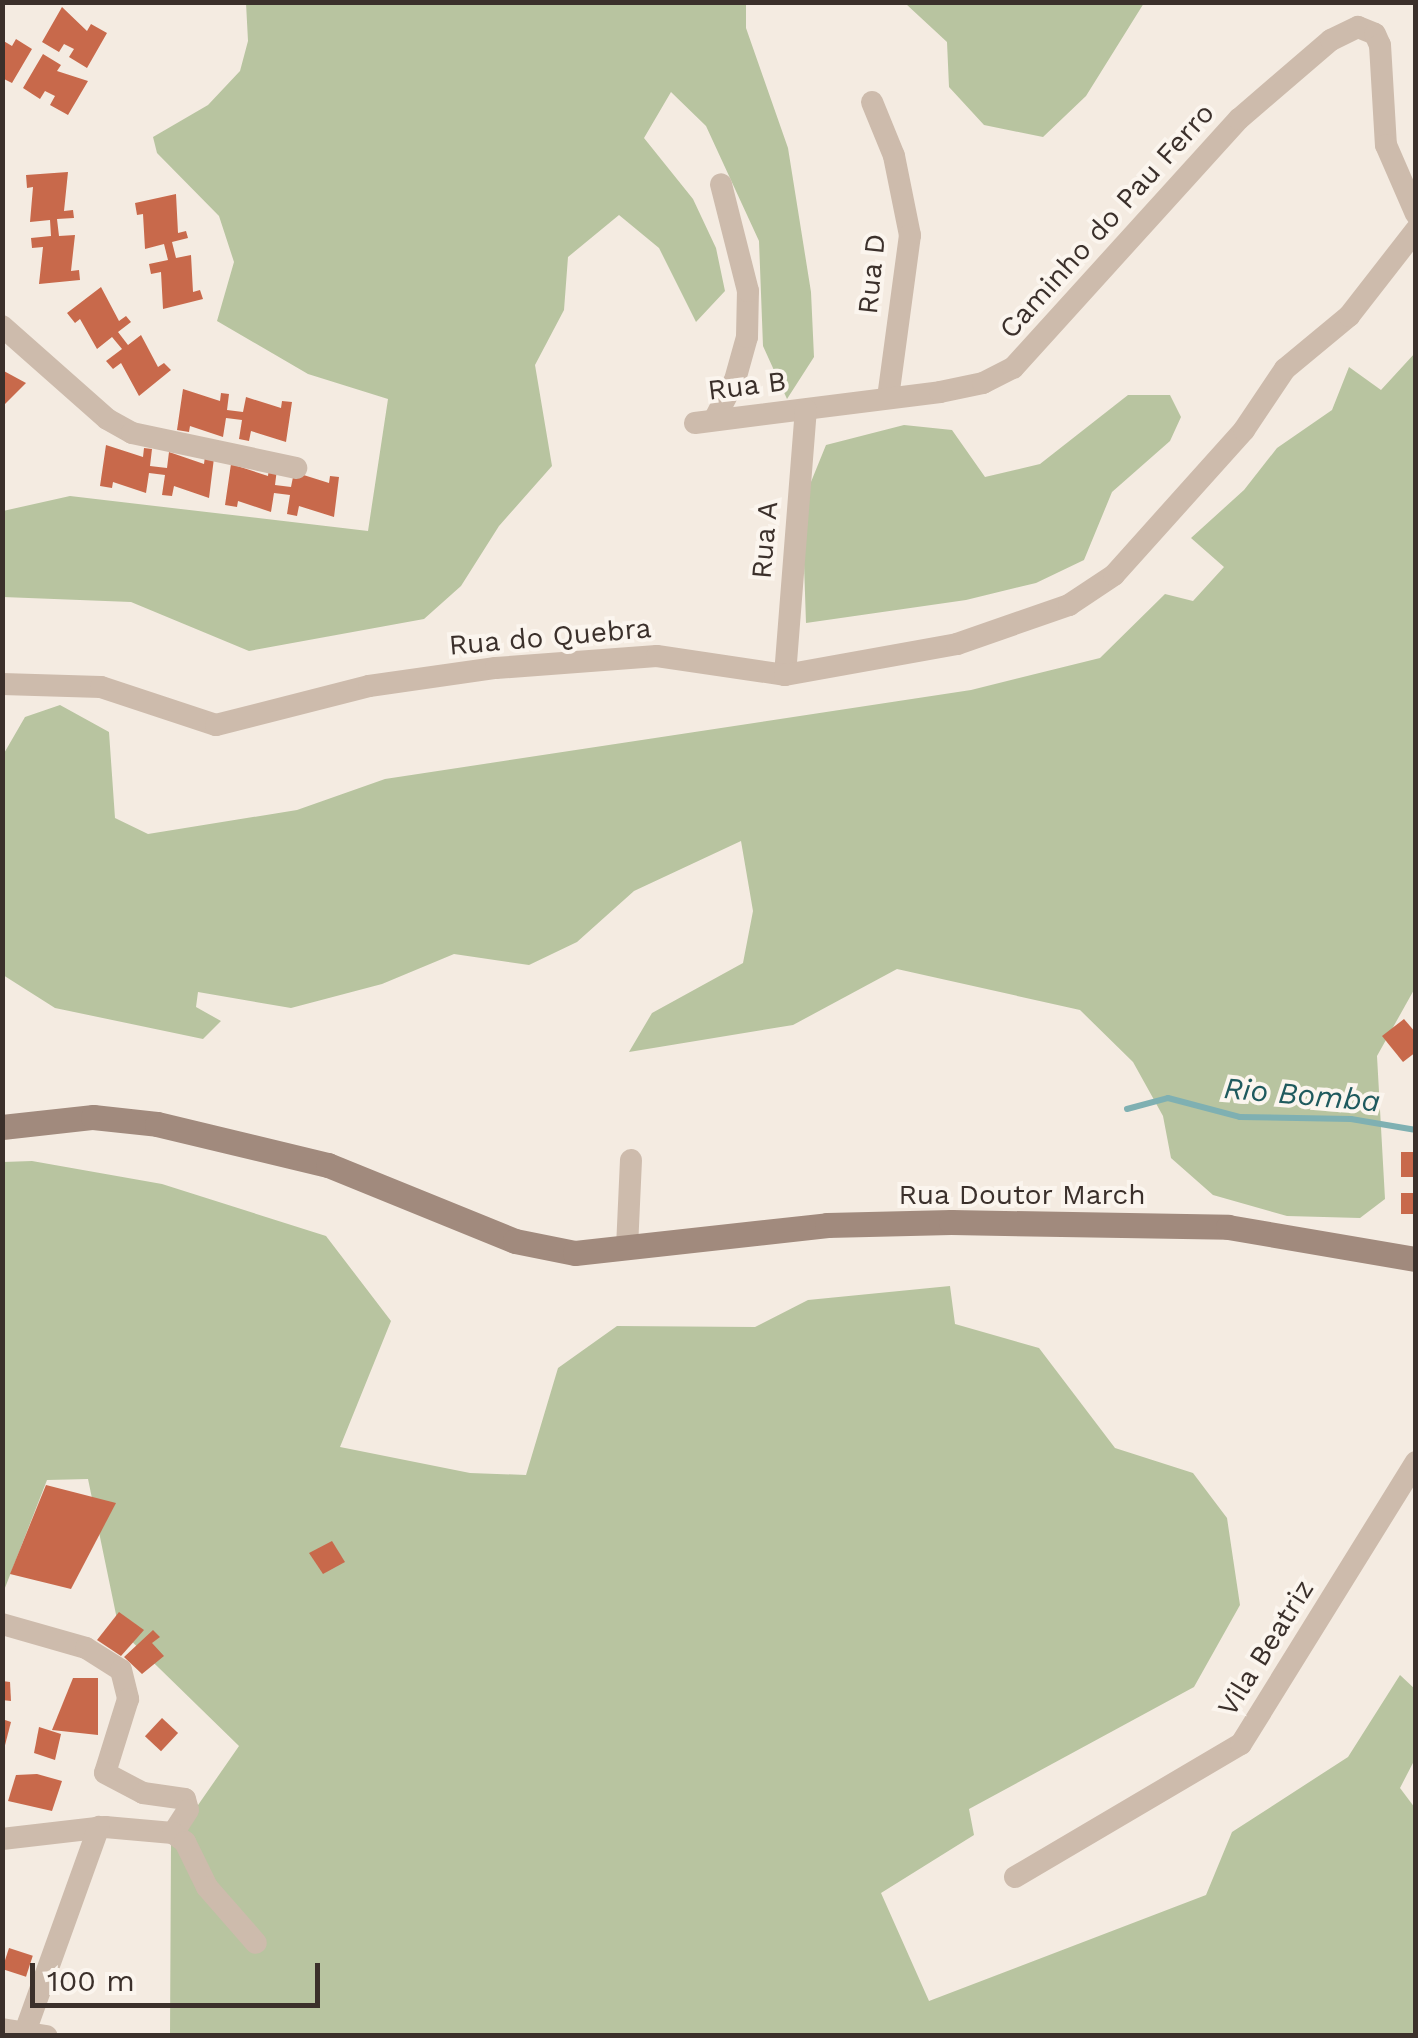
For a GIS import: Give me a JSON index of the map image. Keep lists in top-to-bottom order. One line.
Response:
{"streets":{"main road":["Rua Doutor March"],"street":["Caminho do Pau Ferro","Rua D","Rua B","Rua A","Rua do Quebra","Vila Beatriz"]},"crossings":[["Caminho do Pau Ferro","Rua D"],["Caminho do Pau Ferro","Rua B"],["Caminho do Pau Ferro","Rua A"],["Rua B","Rua A"],["Rua A","Rua do Quebra"]],"water":["Rio Bomba"],"scale_bar":"100 m"}
